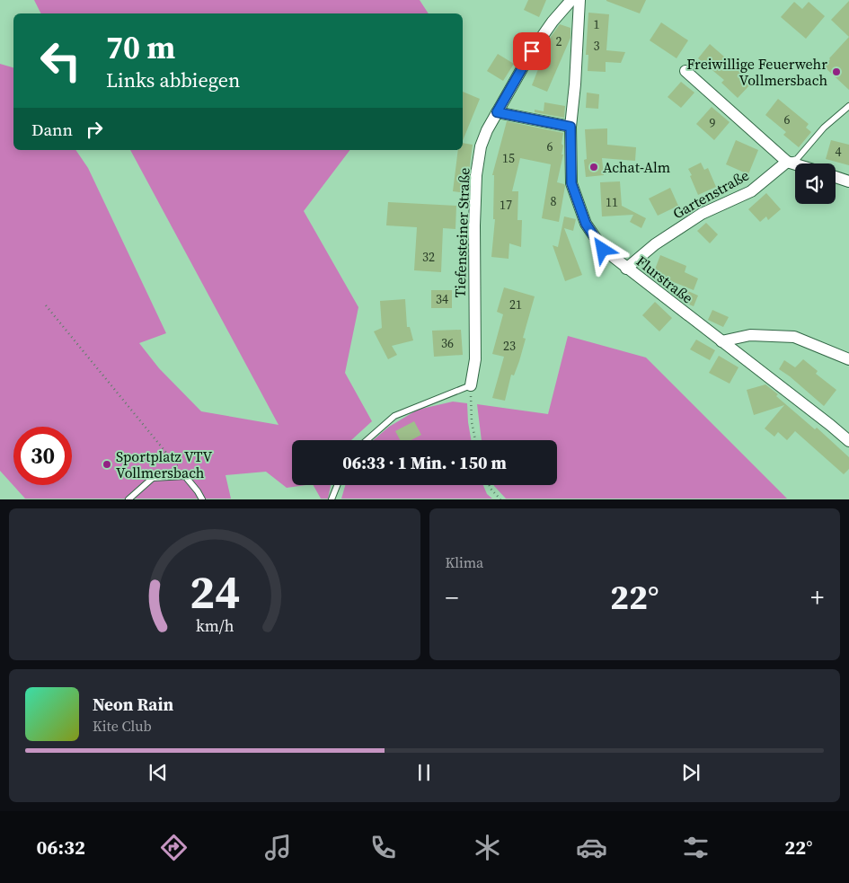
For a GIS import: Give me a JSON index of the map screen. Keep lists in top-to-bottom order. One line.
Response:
{"streets":{"street":["Gartenstraße","Tiefensteiner Straße","Flurstraße"]},"crossings":[["Gartenstraße","Flurstraße"]],"places":["Freiwillige Feuerwehr Vollmersbach","Achat-Alm","Sportplatz VTV Vollmersbach"],"house_numbers":["1","2","3","6","9","6","4","15","8","11","17","32","34","21","36","23"],"page":{"turn":["70 m","Links abbiegen"],"then":"Dann","limit":"30","trip":"06:33 · 1 Min. · 150 m","tile":"Klima","heat":["−","22°","+"],"song":["Neon Rain","Kite Club"],"tabs":["06:32","22°"],"gauge":["24","km/h"]}}
